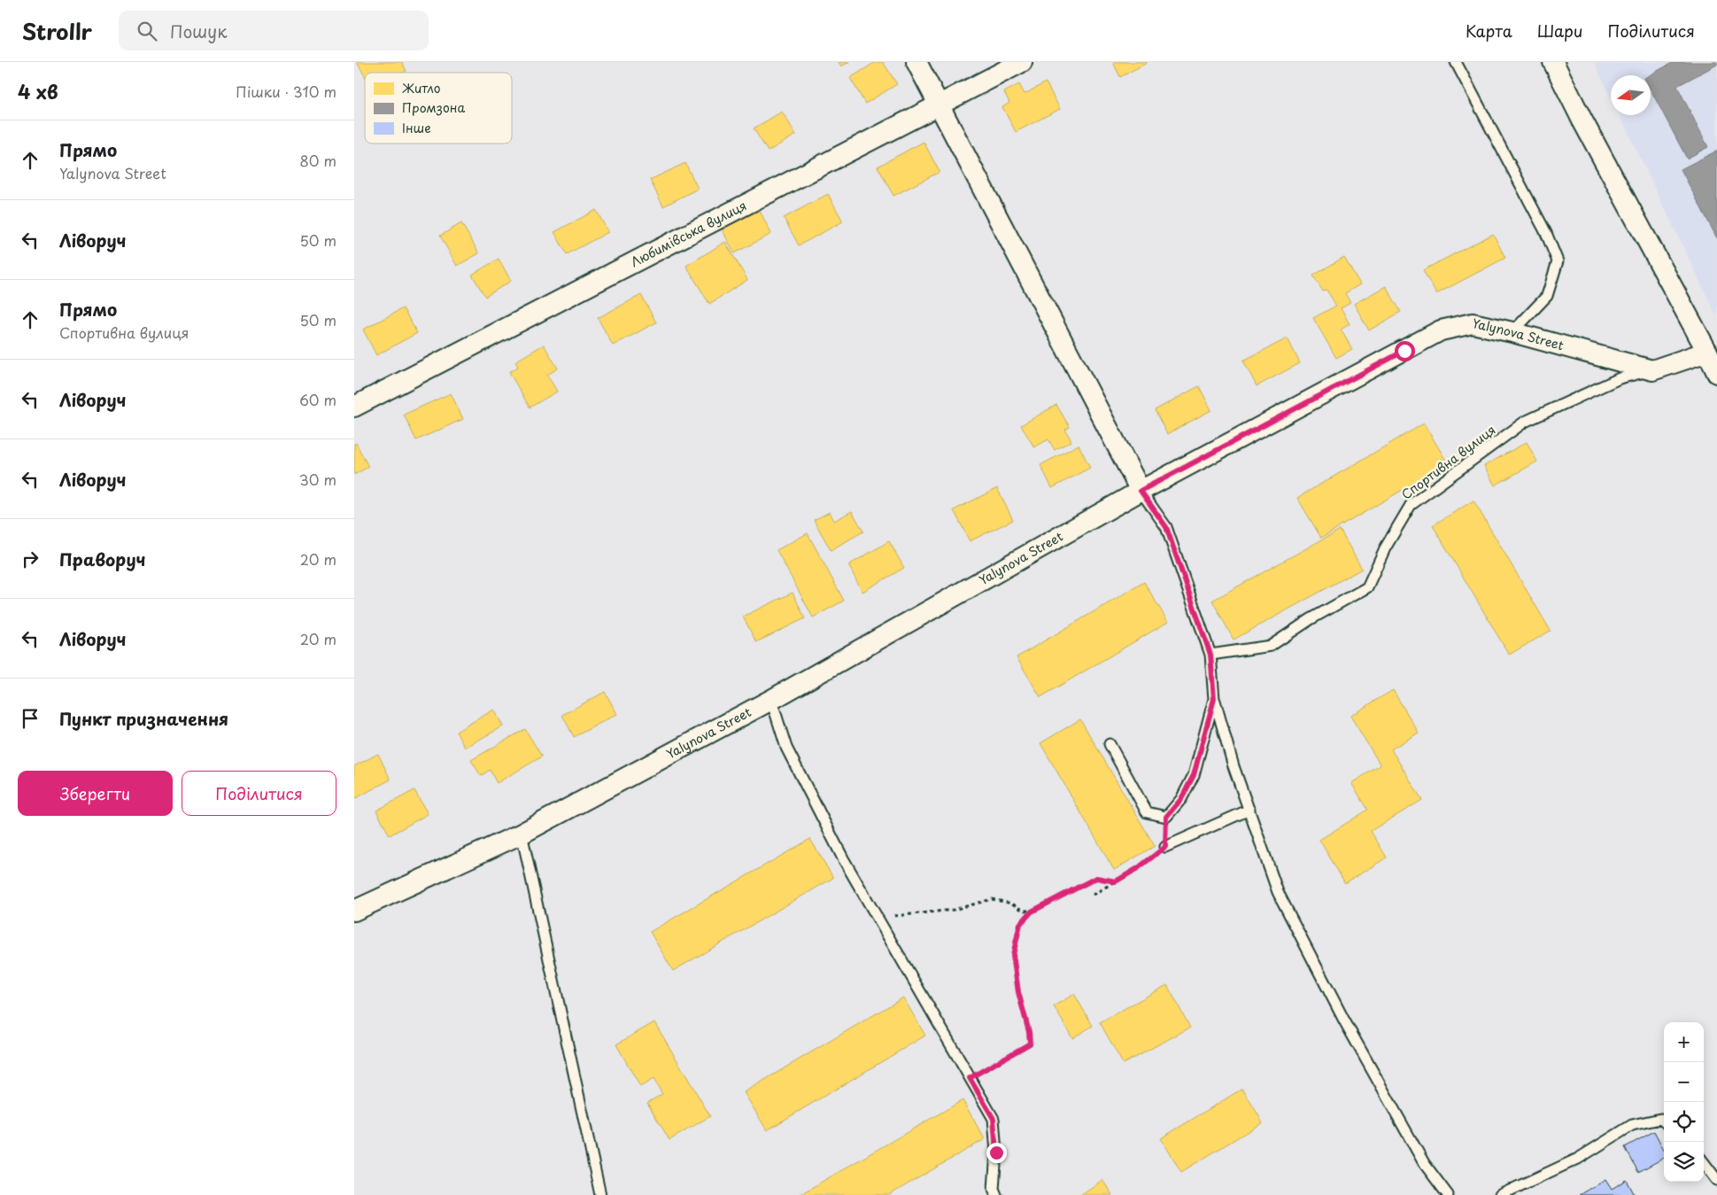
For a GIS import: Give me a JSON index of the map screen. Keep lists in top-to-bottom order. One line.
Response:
{"streets":{"street":["Любимівська вулиця","Yalynova Street"],"lane":["Спортивна вулиця"]},"crossings":[["Yalynova Street","Спортивна вулиця"]],"legend":["Житло","Промзона","Інше"],"north":"left","page":{"header":"Strollr","search":"Пошук","nav":["Карта","Шари","Поділитися"],"heading":["4 хв","Пішки · 310 m"],"list":[["Прямо","Yalynova Street","80 m"],["Ліворуч","50 m"],["Прямо","Спортивна вулиця","50 m"],["Ліворуч","60 m"],["Ліворуч","30 m"],["Праворуч","20 m"],["Ліворуч","20 m"],"Пункт призначення"],"buttons":["Зберегти","Поділитися"],"map_buttons":["+","−"]}}
